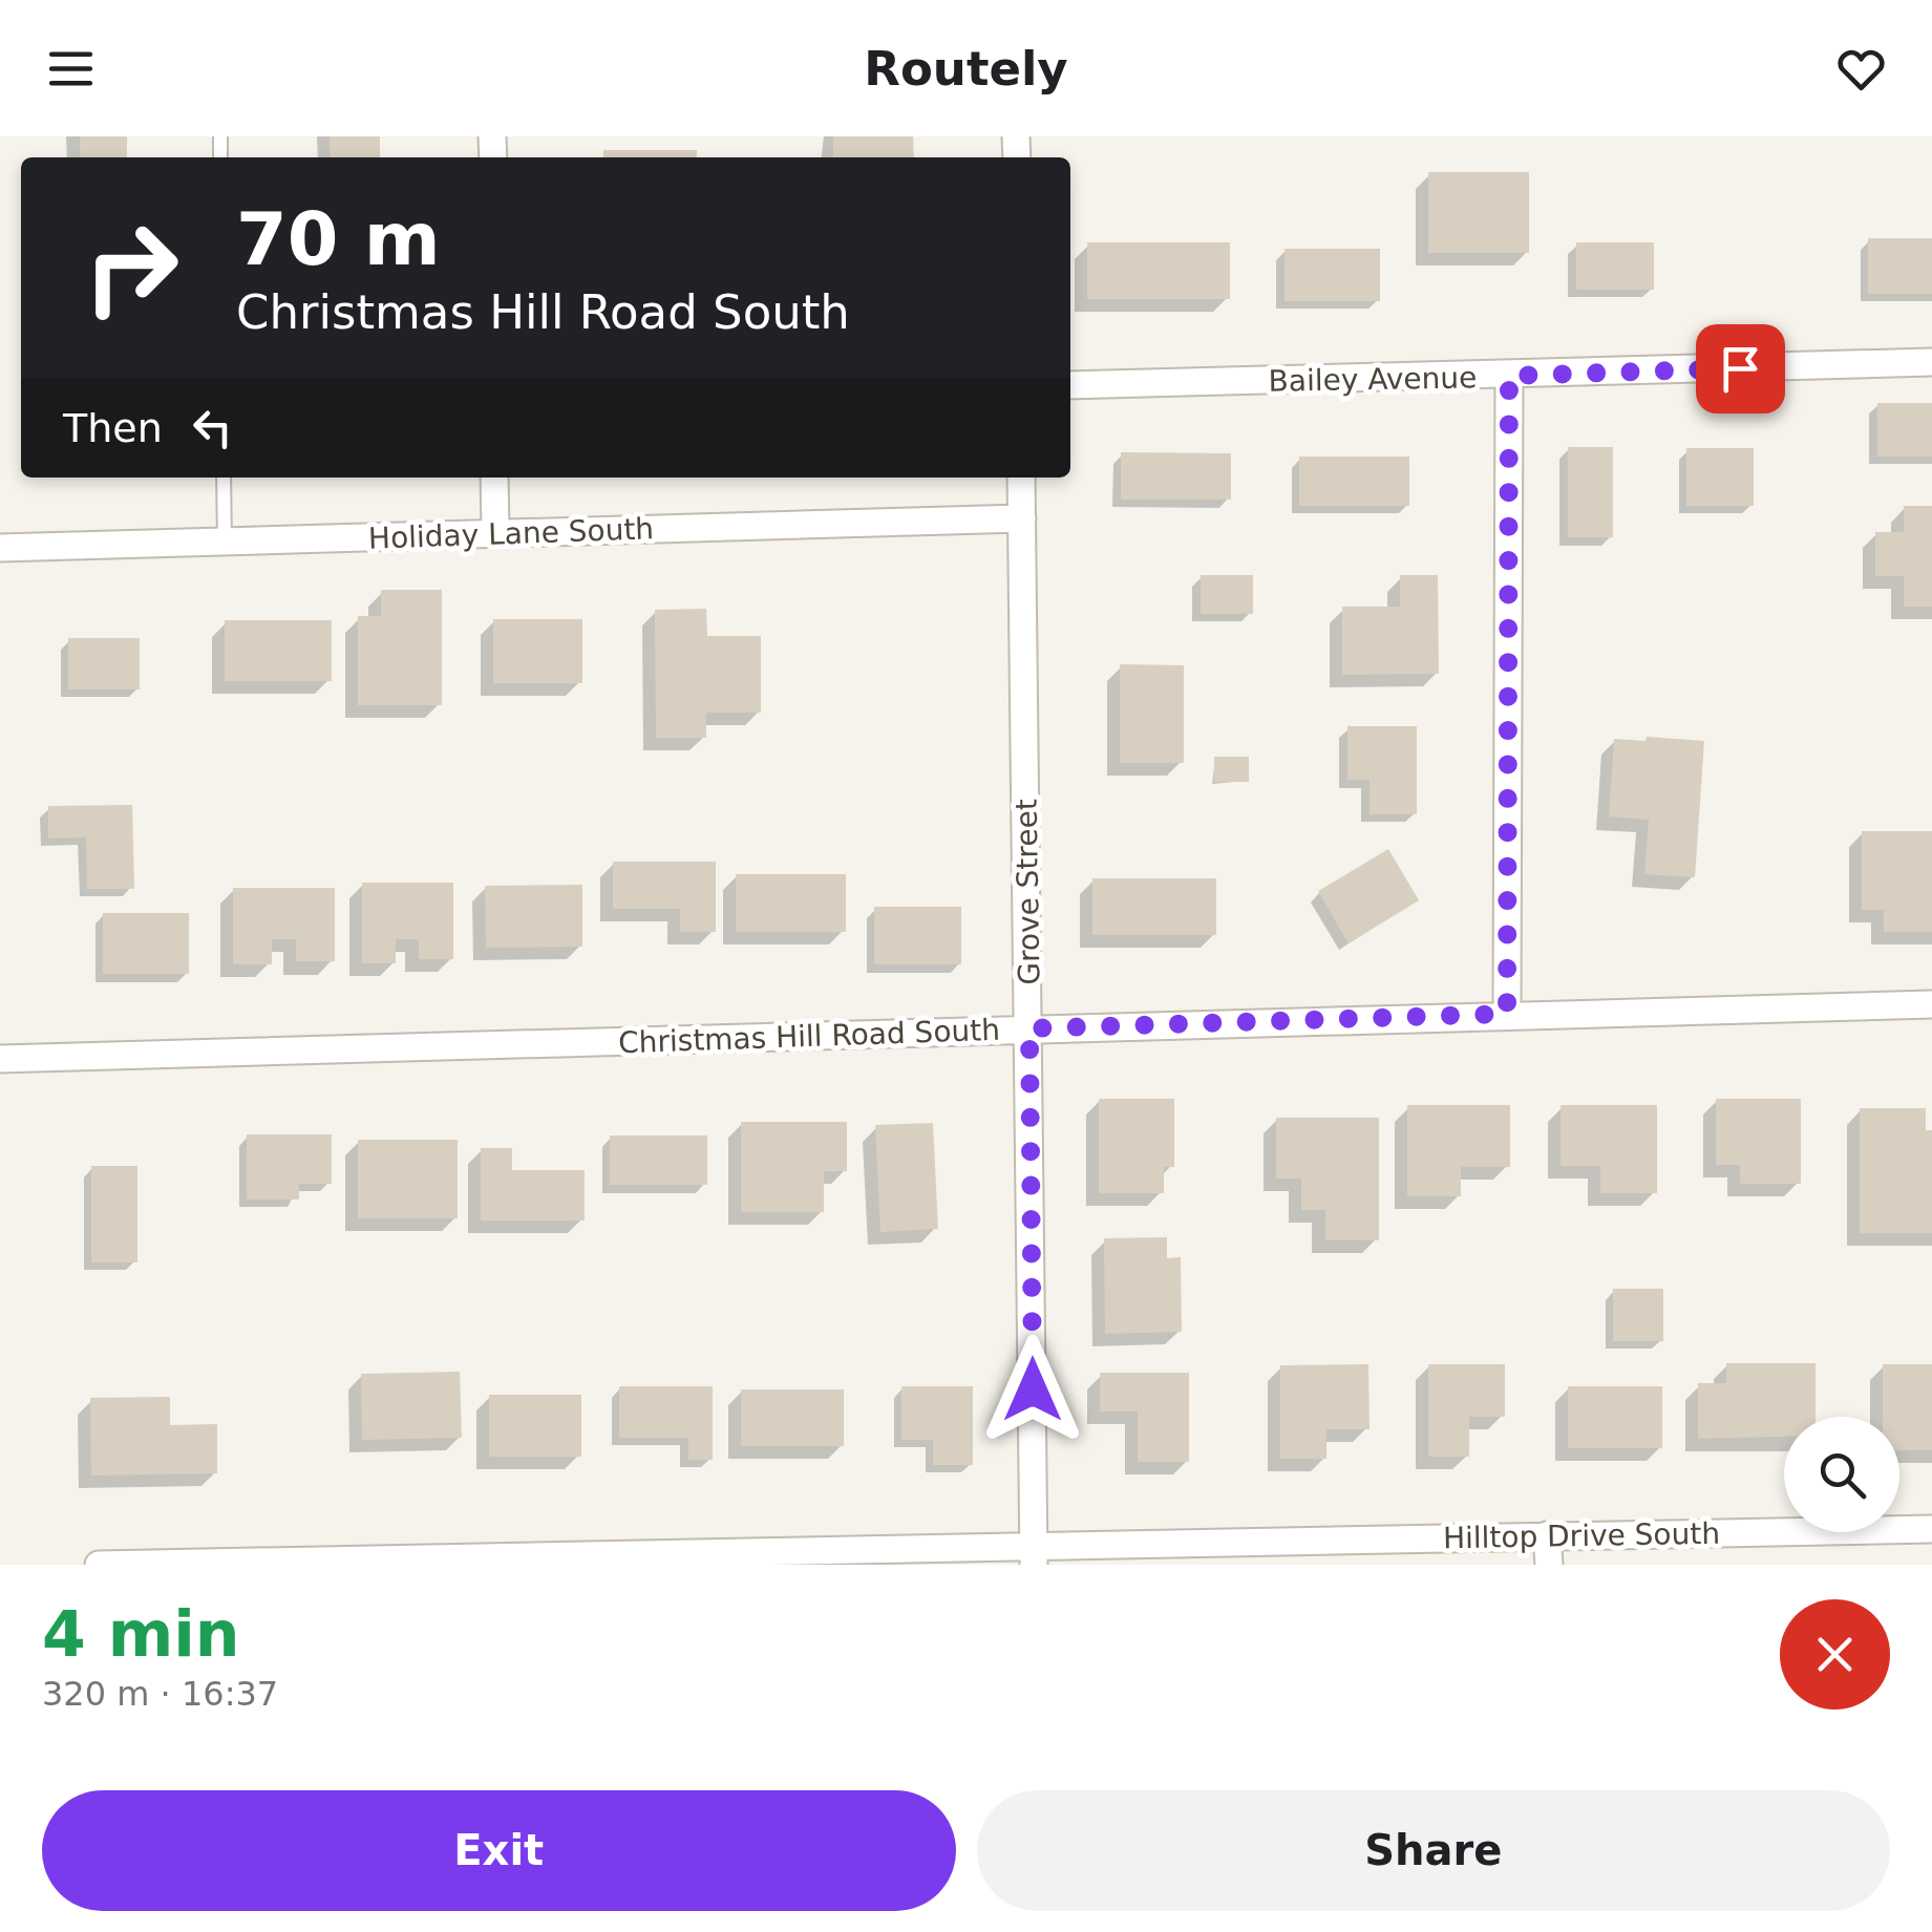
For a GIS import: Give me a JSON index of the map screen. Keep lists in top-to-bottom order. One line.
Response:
{"streets":{"street":["Bailey Avenue","Holiday Lane South","Grove Street","Christmas Hill Road South","Hilltop Drive South"]},"crossings":[["Holiday Lane South","Grove Street"],["Grove Street","Christmas Hill Road South"],["Grove Street","Hilltop Drive South"]],"page":{"header":"Routely","turn":["70 m","Christmas Hill Road South"],"then":"Then","heading":["4 min","320 m · 16:37"],"buttons":["Exit","Share"]}}
